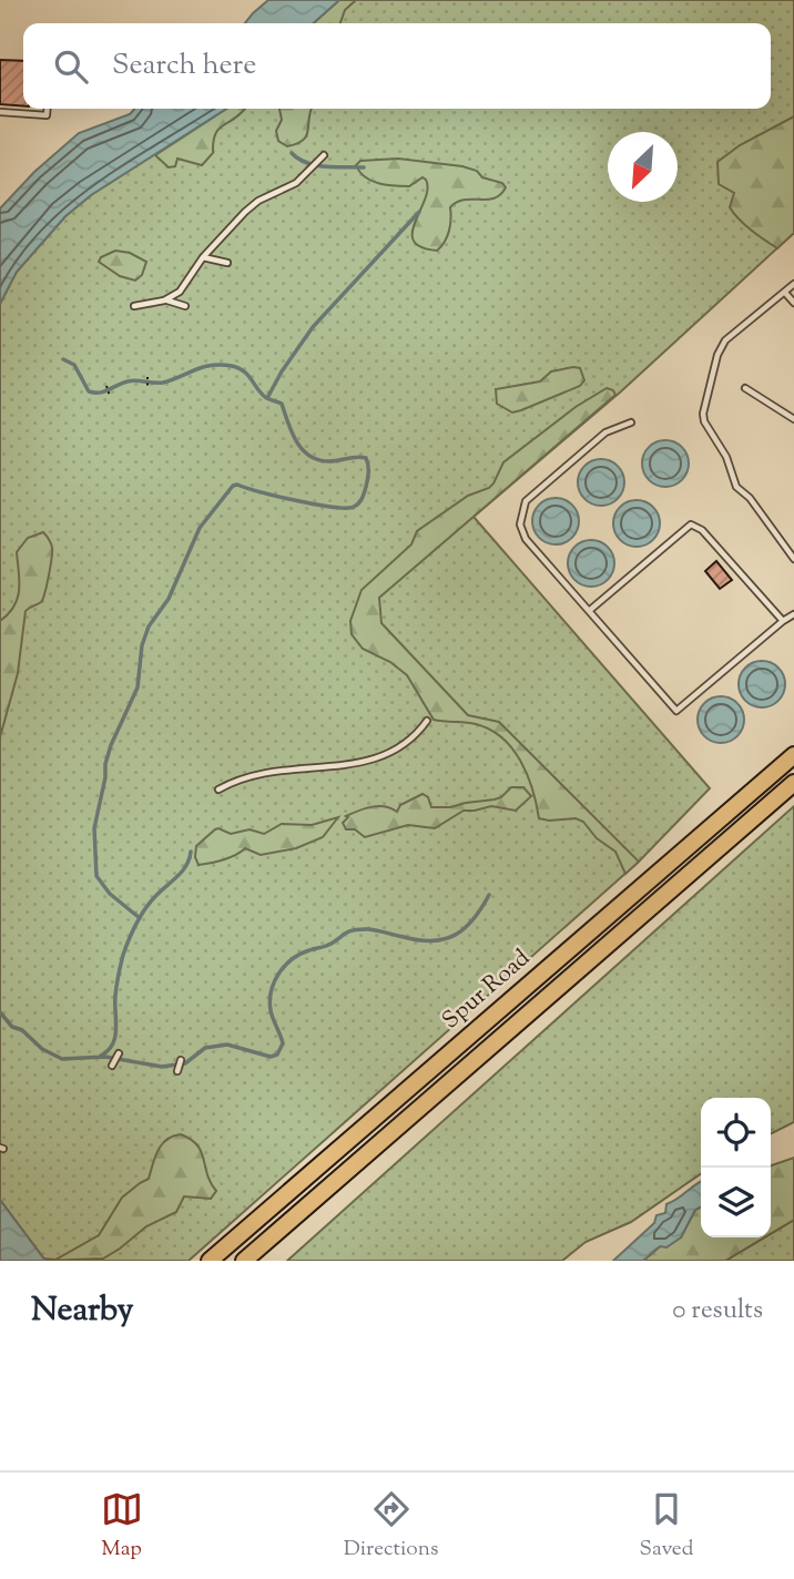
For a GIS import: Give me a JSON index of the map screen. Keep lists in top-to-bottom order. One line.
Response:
{"streets":{"highway":["Spur Road"]},"north":"bottom left","page":{"search":"Search here","heading":["Nearby","0 results"],"nav":["Map","Directions","Saved"]}}
